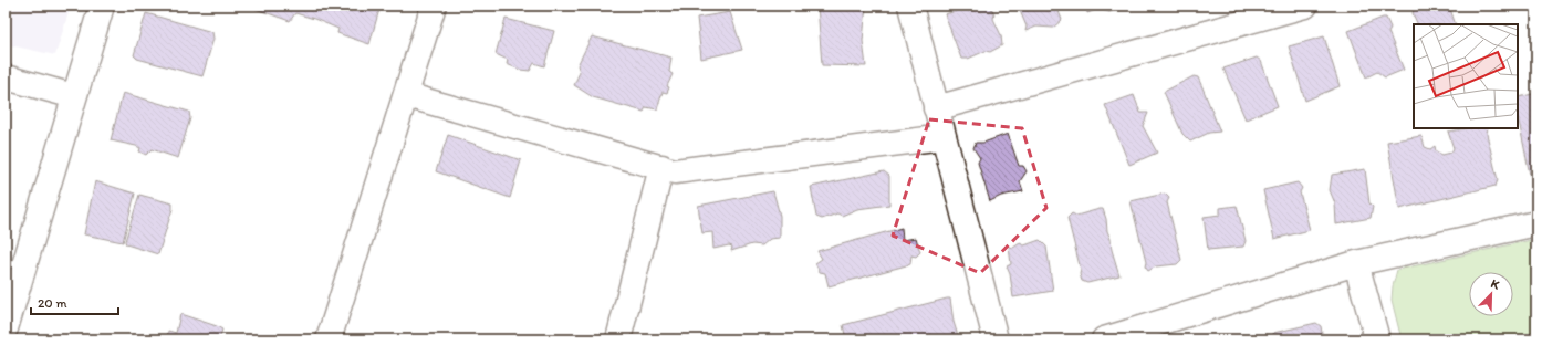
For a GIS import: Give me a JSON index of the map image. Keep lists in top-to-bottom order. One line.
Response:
{"scale_bar":"20 m","north":"top right"}
